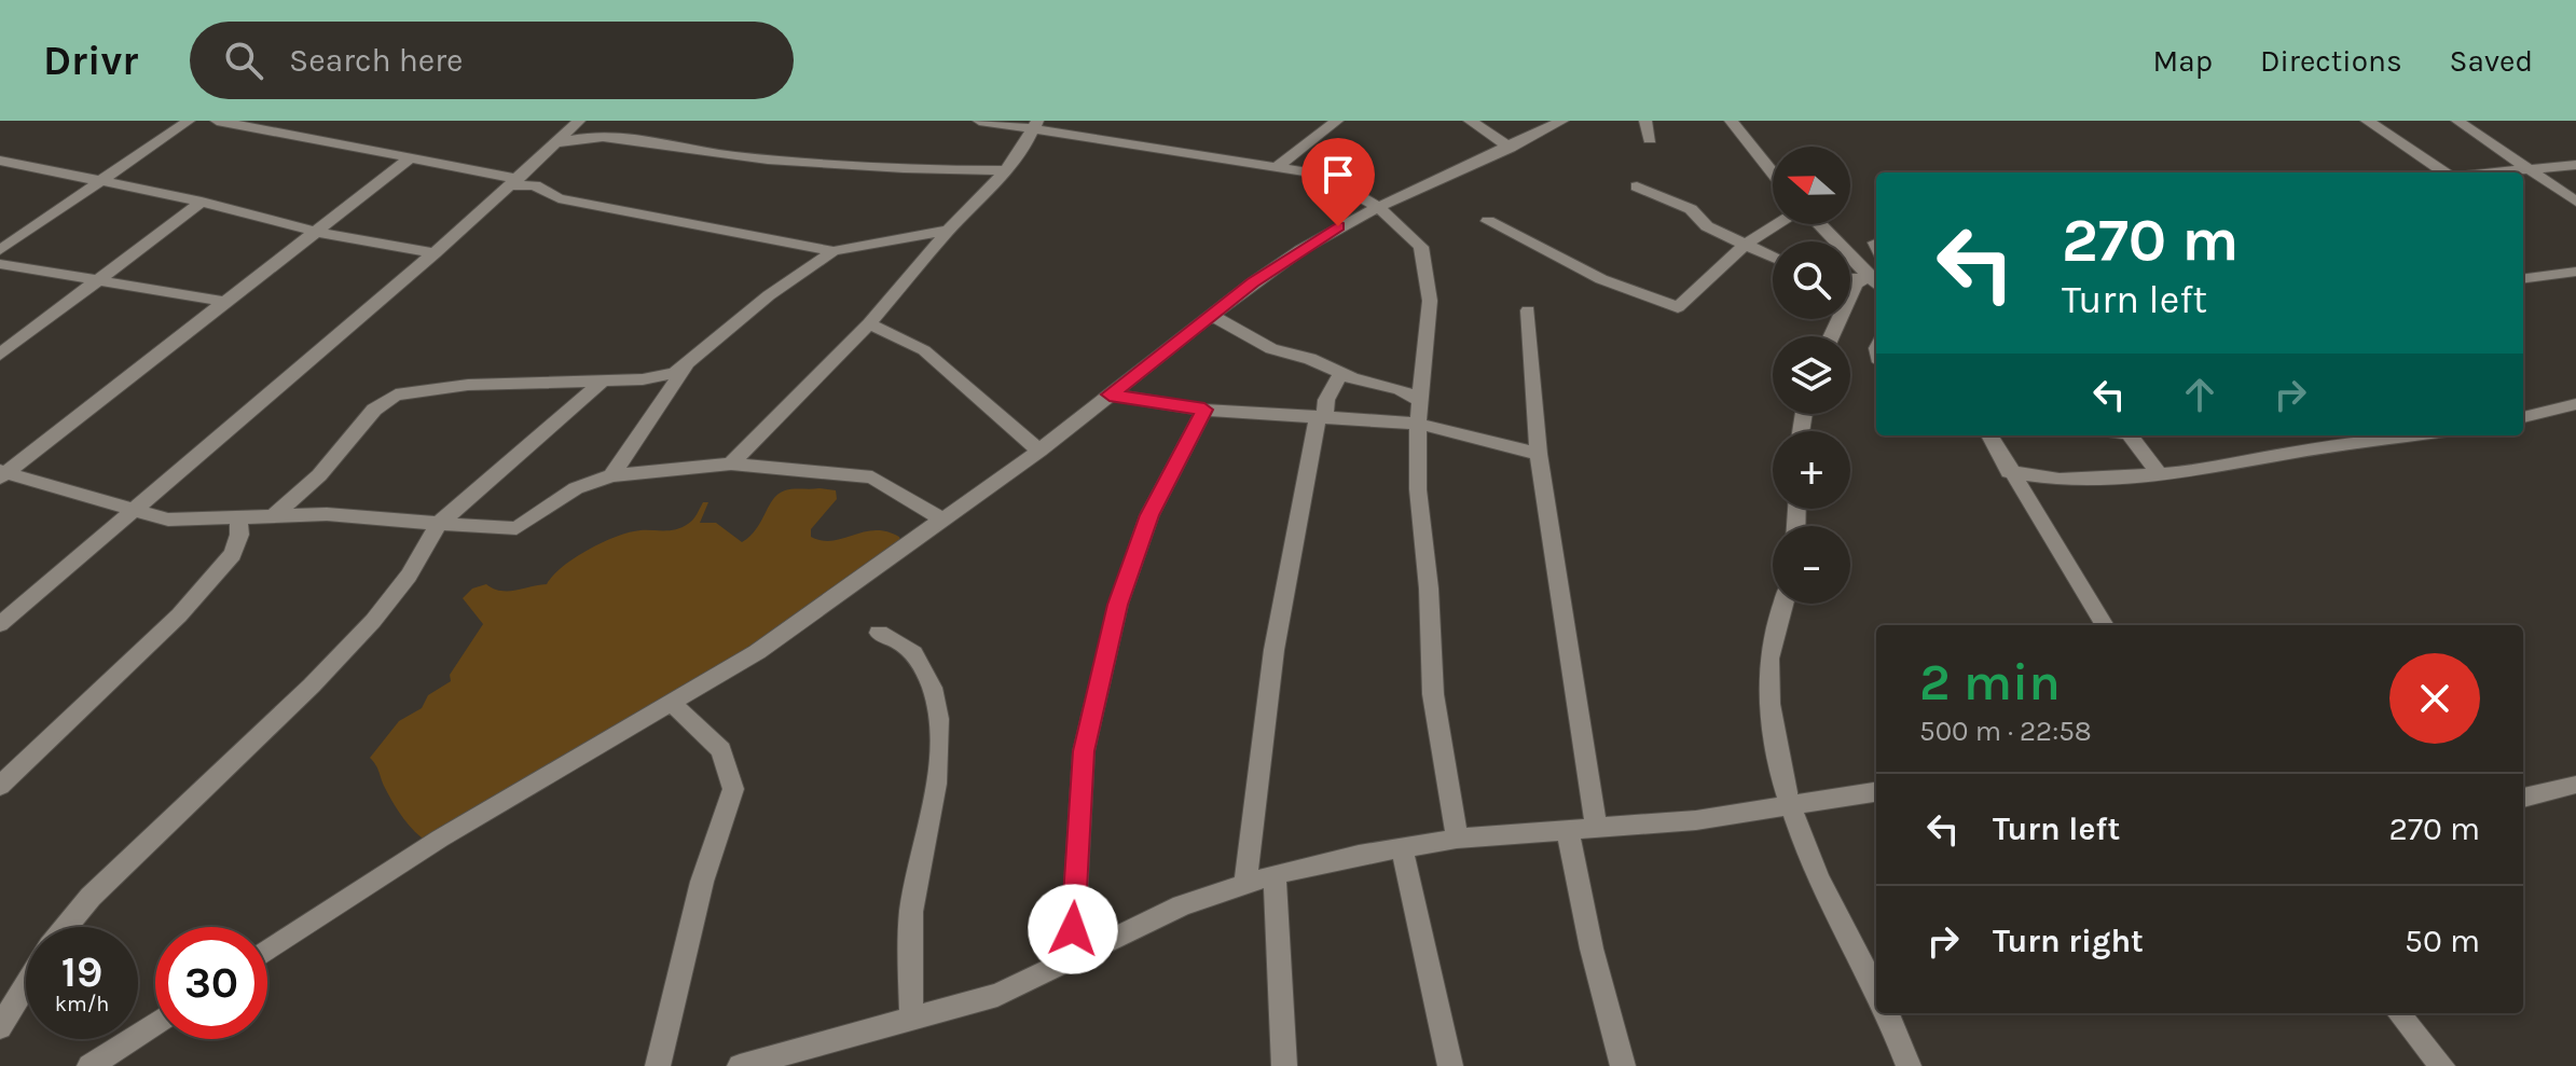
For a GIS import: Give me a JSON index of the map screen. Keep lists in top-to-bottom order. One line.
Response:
{"north":"left","page":{"header":"Drivr","search":"Search here","nav":["Map","Directions","Saved"],"map_buttons":["+","−"],"turn":["270 m","Turn left"],"heading":["2 min","500 m · 22:58"],"list":[{"name":"Turn left","value":"270 m"},{"name":"Turn right","value":"50 m"}],"speed":"19 km/h","limit":"30"}}
